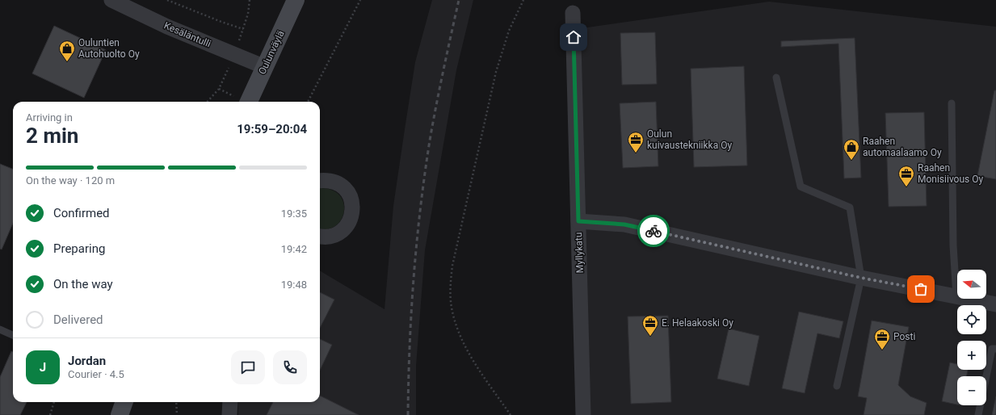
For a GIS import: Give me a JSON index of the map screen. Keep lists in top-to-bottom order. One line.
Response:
{"streets":{"main road":["Oulunväylä"],"street":["Kesäläntulli","Myllykatu"]},"crossings":[["Kesäläntulli","Oulunväylä"]],"places":{"shop":["Ouluntien Autohuolto Oy","Raahen automaalaamo Oy"],"office":["Oulun kuivaustekniikka Oy","Raahen Monisiivous Oy","E. Helaakoski Oy","Posti"]},"north":"left","page":{"heading":["2 min","Arriving in","19:59–20:04"],"panel":["Jordan","Courier · 4.5"],"bar":"On the way · 120 m","list":[["Confirmed","19:35"],["Preparing","19:42"],["On the way","19:48"],"Delivered"],"map_buttons":["+","−"],"round":"J"}}
